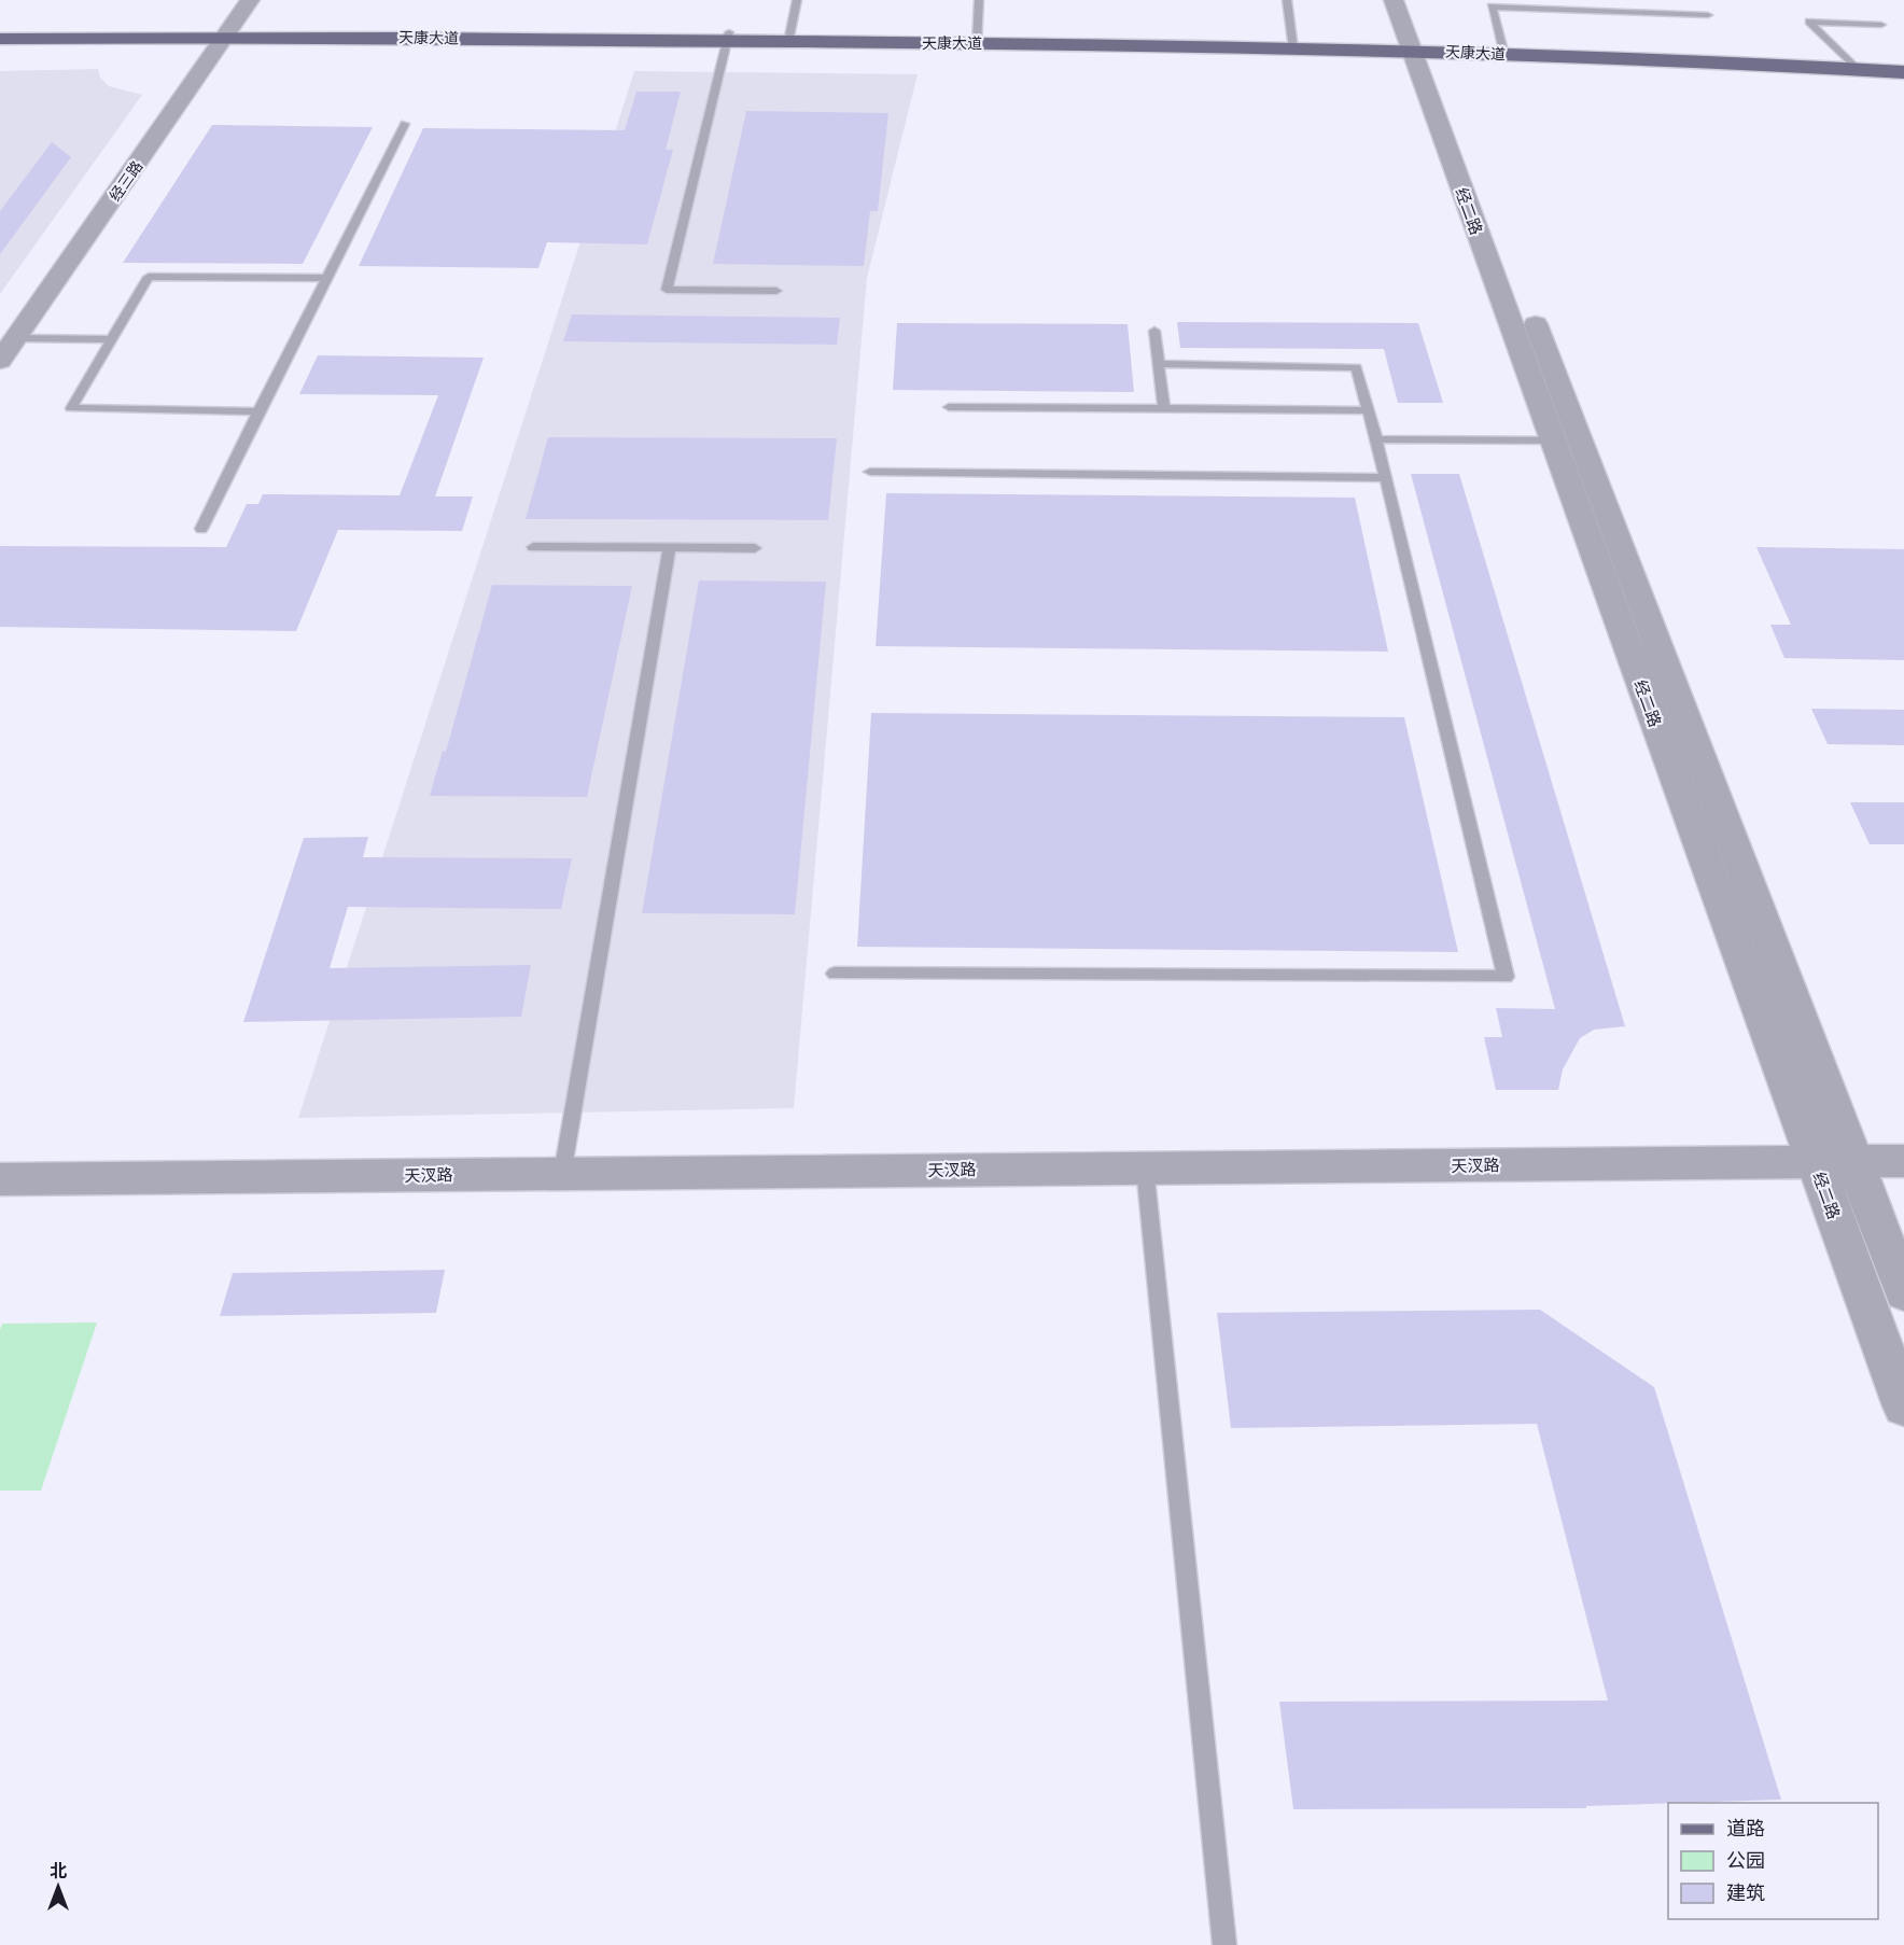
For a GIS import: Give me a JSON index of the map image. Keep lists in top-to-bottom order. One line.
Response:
{"streets":{"main road":["天康大道"],"street":["经三路","经二路","天汊路"]},"crossings":[["天康大道","经三路"],["天康大道","经二路"],["经二路","天汊路"]],"legend":["道路","公园","建筑"],"north":"top"}
